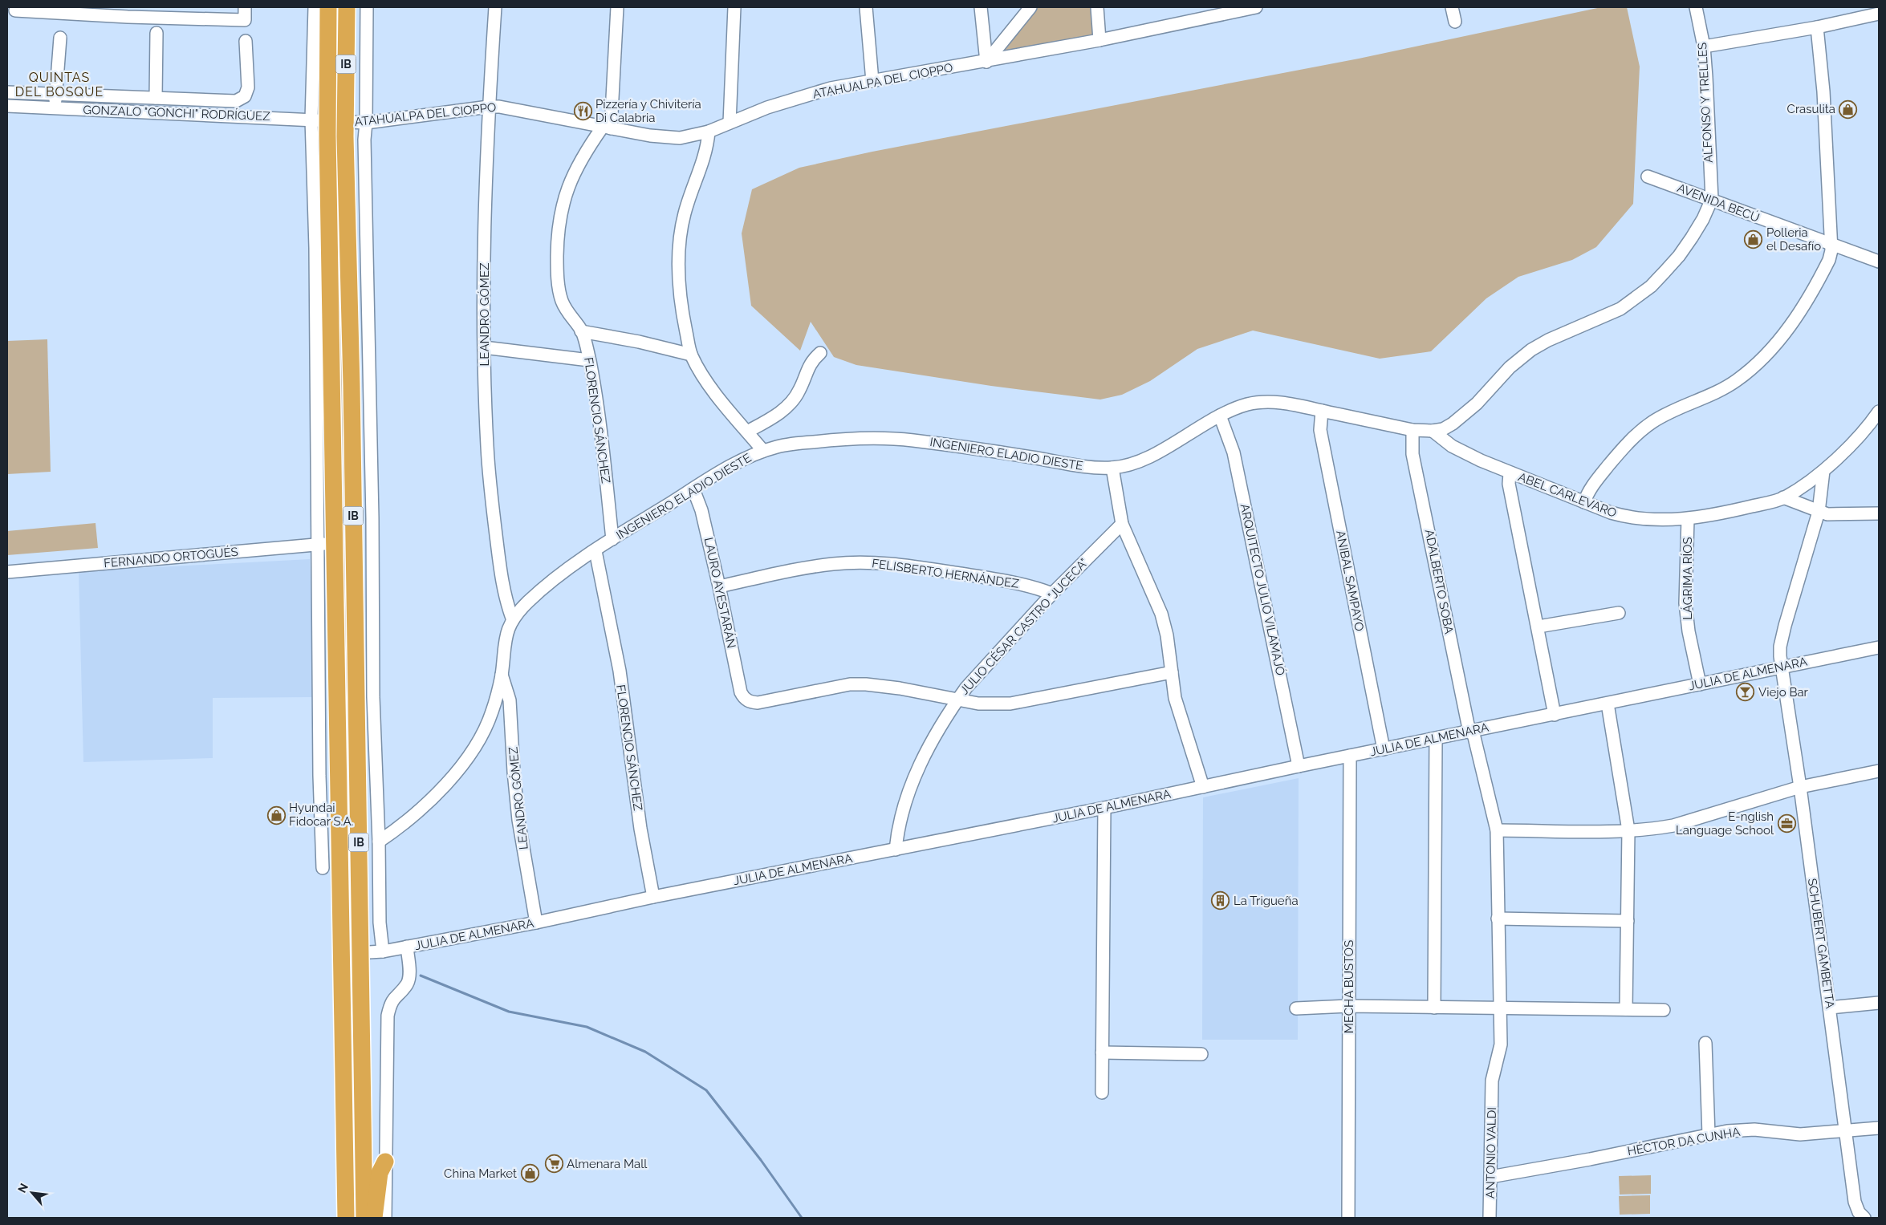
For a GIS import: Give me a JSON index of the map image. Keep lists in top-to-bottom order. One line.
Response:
{"streets":{"highway":["IB"],"street":["ATAHUALPA DEL CIOPPO","ALFONSO Y TRELLES","GONZALO \"GONCHI\" RODRÍGUEZ","AVENIDA BECÚ","LEANDRO GÓMEZ","FLORENCIO SÁNCHEZ","INGENIERO ELADIO DIESTE","ABEL CARLEVARO","FERNANDO ORTOGUÉS","FELISBERTO HERNÁNDEZ","LÁGRIMA RÍOS","ANIBAL SAMPAYO","ADALBERTO SOBA","ARQUITECTO JULIO VILAMAJÓ","LAURO AYESTARÁN","JULIO CÉSAR CASTRO \"JUCECA\"","JULIA DE ALMENARA","SCHUBERT GAMBETTA","MECHA BUSTOS","HÉCTOR DA CUNHA","ANTONIO VALDI"]},"crossings":[["IB","ATAHUALPA DEL CIOPPO"],["IB","GONZALO \"GONCHI\" RODRÍGUEZ"],["IB","FERNANDO ORTOGUÉS"],["IB","JULIA DE ALMENARA"],["ATAHUALPA DEL CIOPPO","GONZALO \"GONCHI\" RODRÍGUEZ"],["ATAHUALPA DEL CIOPPO","LEANDRO GÓMEZ"],["ATAHUALPA DEL CIOPPO","FLORENCIO SÁNCHEZ"],["ALFONSO Y TRELLES","AVENIDA BECÚ"],["ALFONSO Y TRELLES","INGENIERO ELADIO DIESTE"],["AVENIDA BECÚ","INGENIERO ELADIO DIESTE"],["LEANDRO GÓMEZ","INGENIERO ELADIO DIESTE"],["LEANDRO GÓMEZ","JULIA DE ALMENARA"],["FLORENCIO SÁNCHEZ","INGENIERO ELADIO DIESTE"],["FLORENCIO SÁNCHEZ","JULIA DE ALMENARA"],["INGENIERO ELADIO DIESTE","ABEL CARLEVARO"],["INGENIERO ELADIO DIESTE","ANIBAL SAMPAYO"],["INGENIERO ELADIO DIESTE","ADALBERTO SOBA"],["INGENIERO ELADIO DIESTE","ARQUITECTO JULIO VILAMAJÓ"],["INGENIERO ELADIO DIESTE","LAURO AYESTARÁN"],["ABEL CARLEVARO","LÁGRIMA RÍOS"],["ABEL CARLEVARO","SCHUBERT GAMBETTA"],["FELISBERTO HERNÁNDEZ","LAURO AYESTARÁN"],["FELISBERTO HERNÁNDEZ","JULIO CÉSAR CASTRO \"JUCECA\""],["LÁGRIMA RÍOS","JULIA DE ALMENARA"],["ANIBAL SAMPAYO","JULIA DE ALMENARA"],["ADALBERTO SOBA","JULIA DE ALMENARA"],["ADALBERTO SOBA","ANTONIO VALDI"],["ARQUITECTO JULIO VILAMAJÓ","JULIA DE ALMENARA"],["LAURO AYESTARÁN","JULIO CÉSAR CASTRO \"JUCECA\""],["JULIO CÉSAR CASTRO \"JUCECA\"","JULIA DE ALMENARA"],["JULIA DE ALMENARA","SCHUBERT GAMBETTA"],["JULIA DE ALMENARA","MECHA BUSTOS"],["SCHUBERT GAMBETTA","HÉCTOR DA CUNHA"],["HÉCTOR DA CUNHA","ANTONIO VALDI"]],"districts":["QUINTAS DEL BOSQUE"],"places":{"shop":["Crasulita","Polleria el Desafío","Hyundai Fidocar S.A.","China Market"],"restaurant":["Pizzería y Chivitería Di Calabria"],"bar":["Viejo Bar"],"office":["E-nglish Language School"],"building":["La Trigueña"],"supermarket":["Almenara Mall"]},"north":"top left"}
